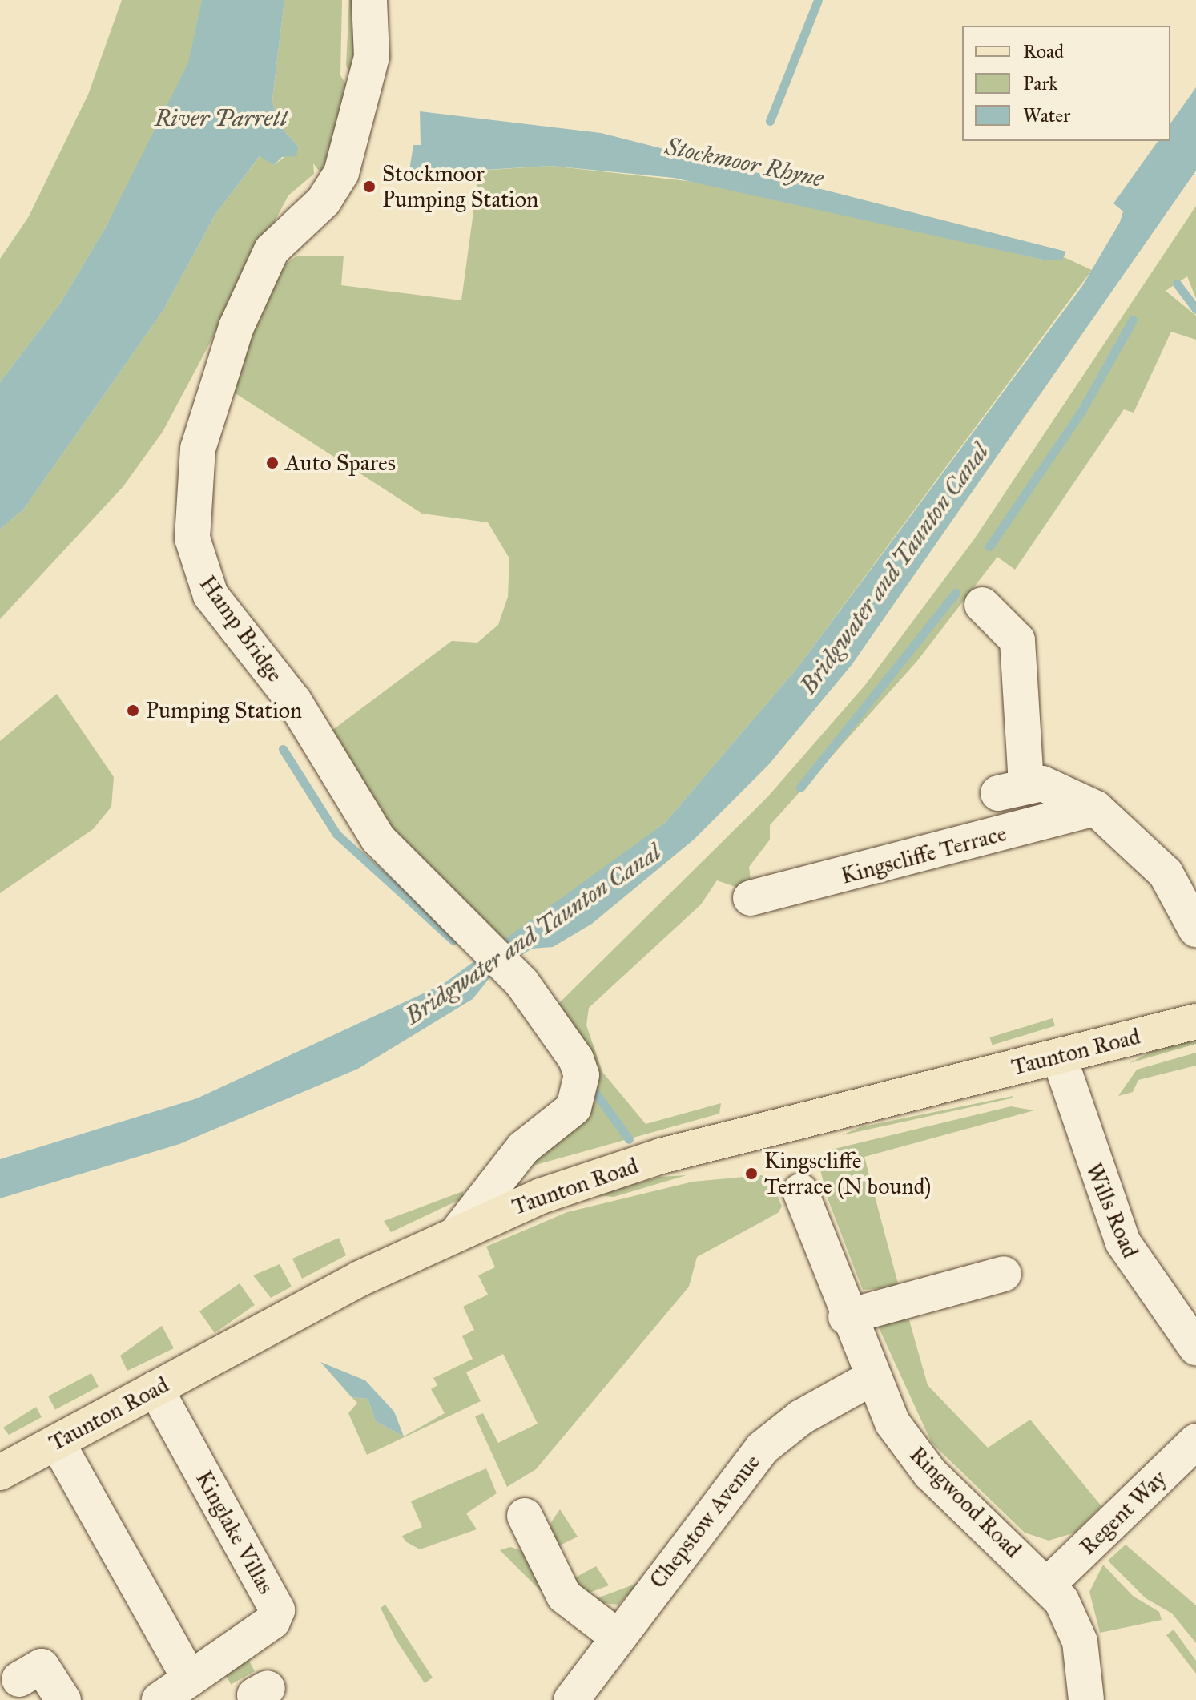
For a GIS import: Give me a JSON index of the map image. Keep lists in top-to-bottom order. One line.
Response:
{"streets":{"main road":["Taunton Road"],"street":["Hamp Bridge","Kingscliffe Terrace","Wills Road","Ringwood Road","Regent Way","Chepstow Avenue","Kinglake Villas"]},"crossings":[["Hamp Bridge","Taunton Road"],["Taunton Road","Wills Road"],["Taunton Road","Kinglake Villas"],["Ringwood Road","Regent Way"],["Ringwood Road","Chepstow Avenue"]],"water":["River Parrett","Stockmoor Rhyne","Bridgwater and Taunton Canal"],"places":["Stockmoor Pumping Station","Auto Spares","Pumping Station","Kingscliffe Terrace (N bound)"],"legend":["Road","Park","Water"]}
